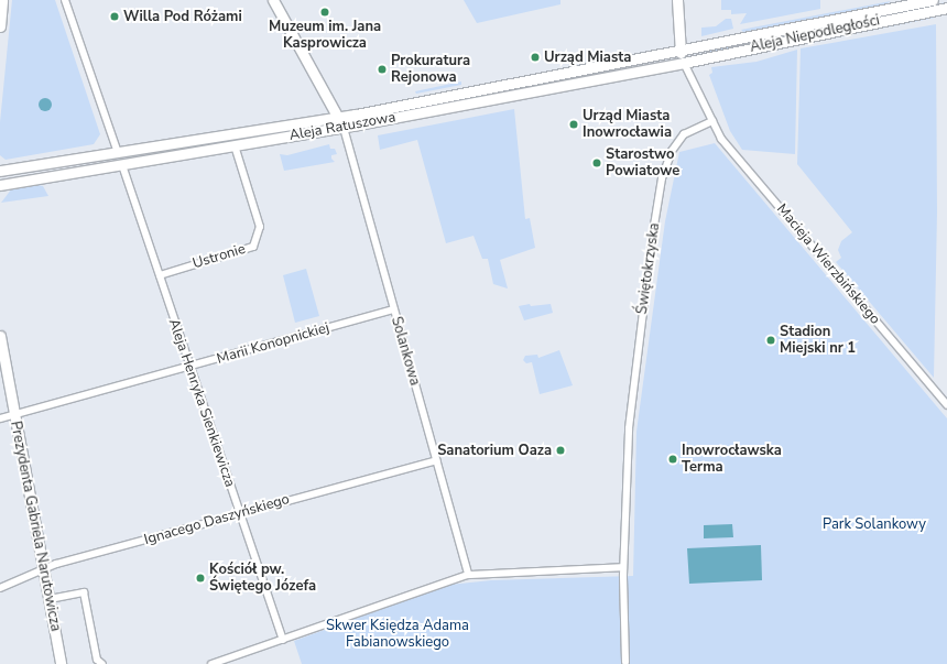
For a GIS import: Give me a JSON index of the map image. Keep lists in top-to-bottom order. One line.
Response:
{"streets":{"street":["Aleja Niepodległości","Aleja Ratuszowa","Ustronie","Macieja Wierzbińskiego","Świętokrzyska","Marii Konopnickiej","Solankowa","Aleja Henryka Sienkiewicza","Ignacego Daszyńskiego","Prezydenta Gabriela Narutowicza"]},"crossings":[["Aleja Niepodległości","Aleja Ratuszowa"],["Aleja Ratuszowa","Ustronie"],["Aleja Ratuszowa","Solankowa"],["Aleja Ratuszowa","Aleja Henryka Sienkiewicza"],["Ustronie","Aleja Henryka Sienkiewicza"],["Macieja Wierzbińskiego","Świętokrzyska"],["Marii Konopnickiej","Solankowa"],["Marii Konopnickiej","Aleja Henryka Sienkiewicza"],["Marii Konopnickiej","Prezydenta Gabriela Narutowicza"],["Solankowa","Ignacego Daszyńskiego"],["Aleja Henryka Sienkiewicza","Ignacego Daszyńskiego"],["Ignacego Daszyńskiego","Prezydenta Gabriela Narutowicza"]],"parks":["Park Solankowy","Skwer Księdza Adama Fabianowskiego"],"places":["Muzeum im. Jana Kasprowicza","Willa Pod Różami","Urząd Miasta","Prokuratura Rejonowa","Urząd Miasta Inowrocławia","Starostwo Powiatowe","Stadion Miejski nr 1","Sanatorium Oaza","Inowrocławska Terma","Kościół pw. Świętego Józefa"]}
